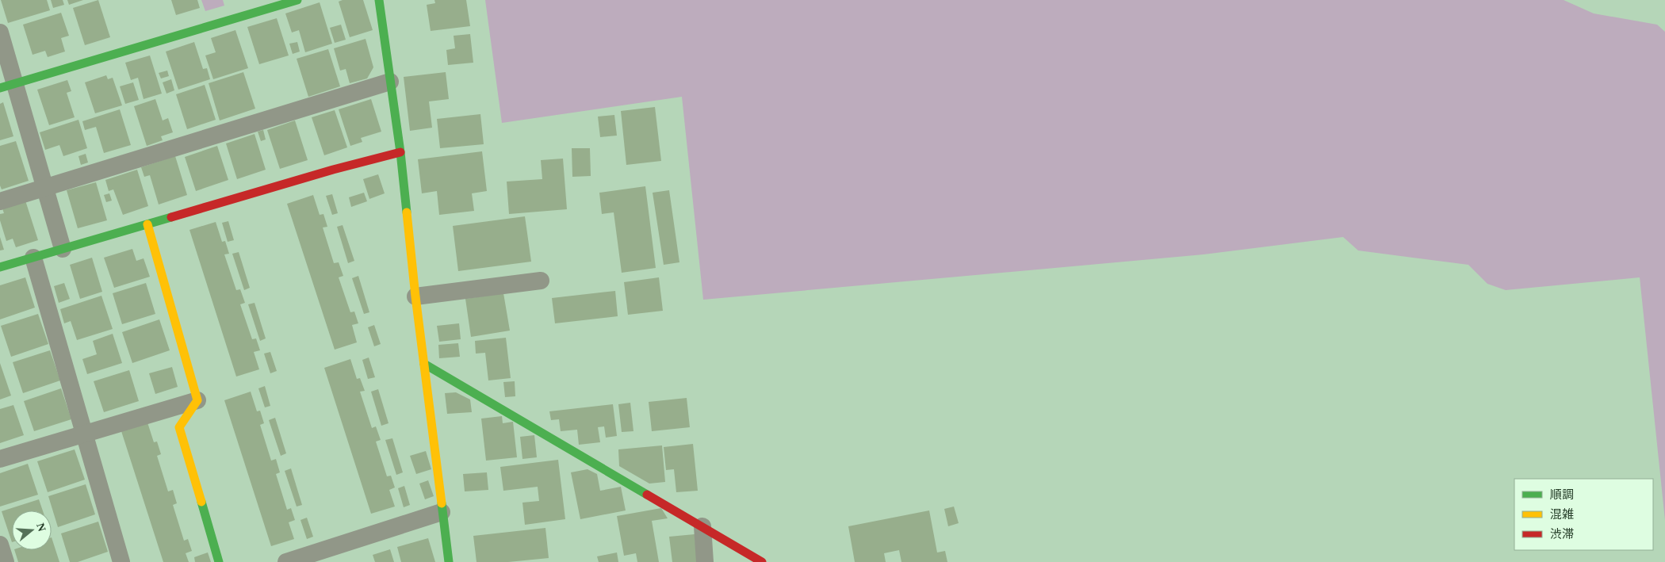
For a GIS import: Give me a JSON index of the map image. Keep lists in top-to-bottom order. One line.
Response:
{"legend":["順調","混雑","渋滞"],"north":"right"}
